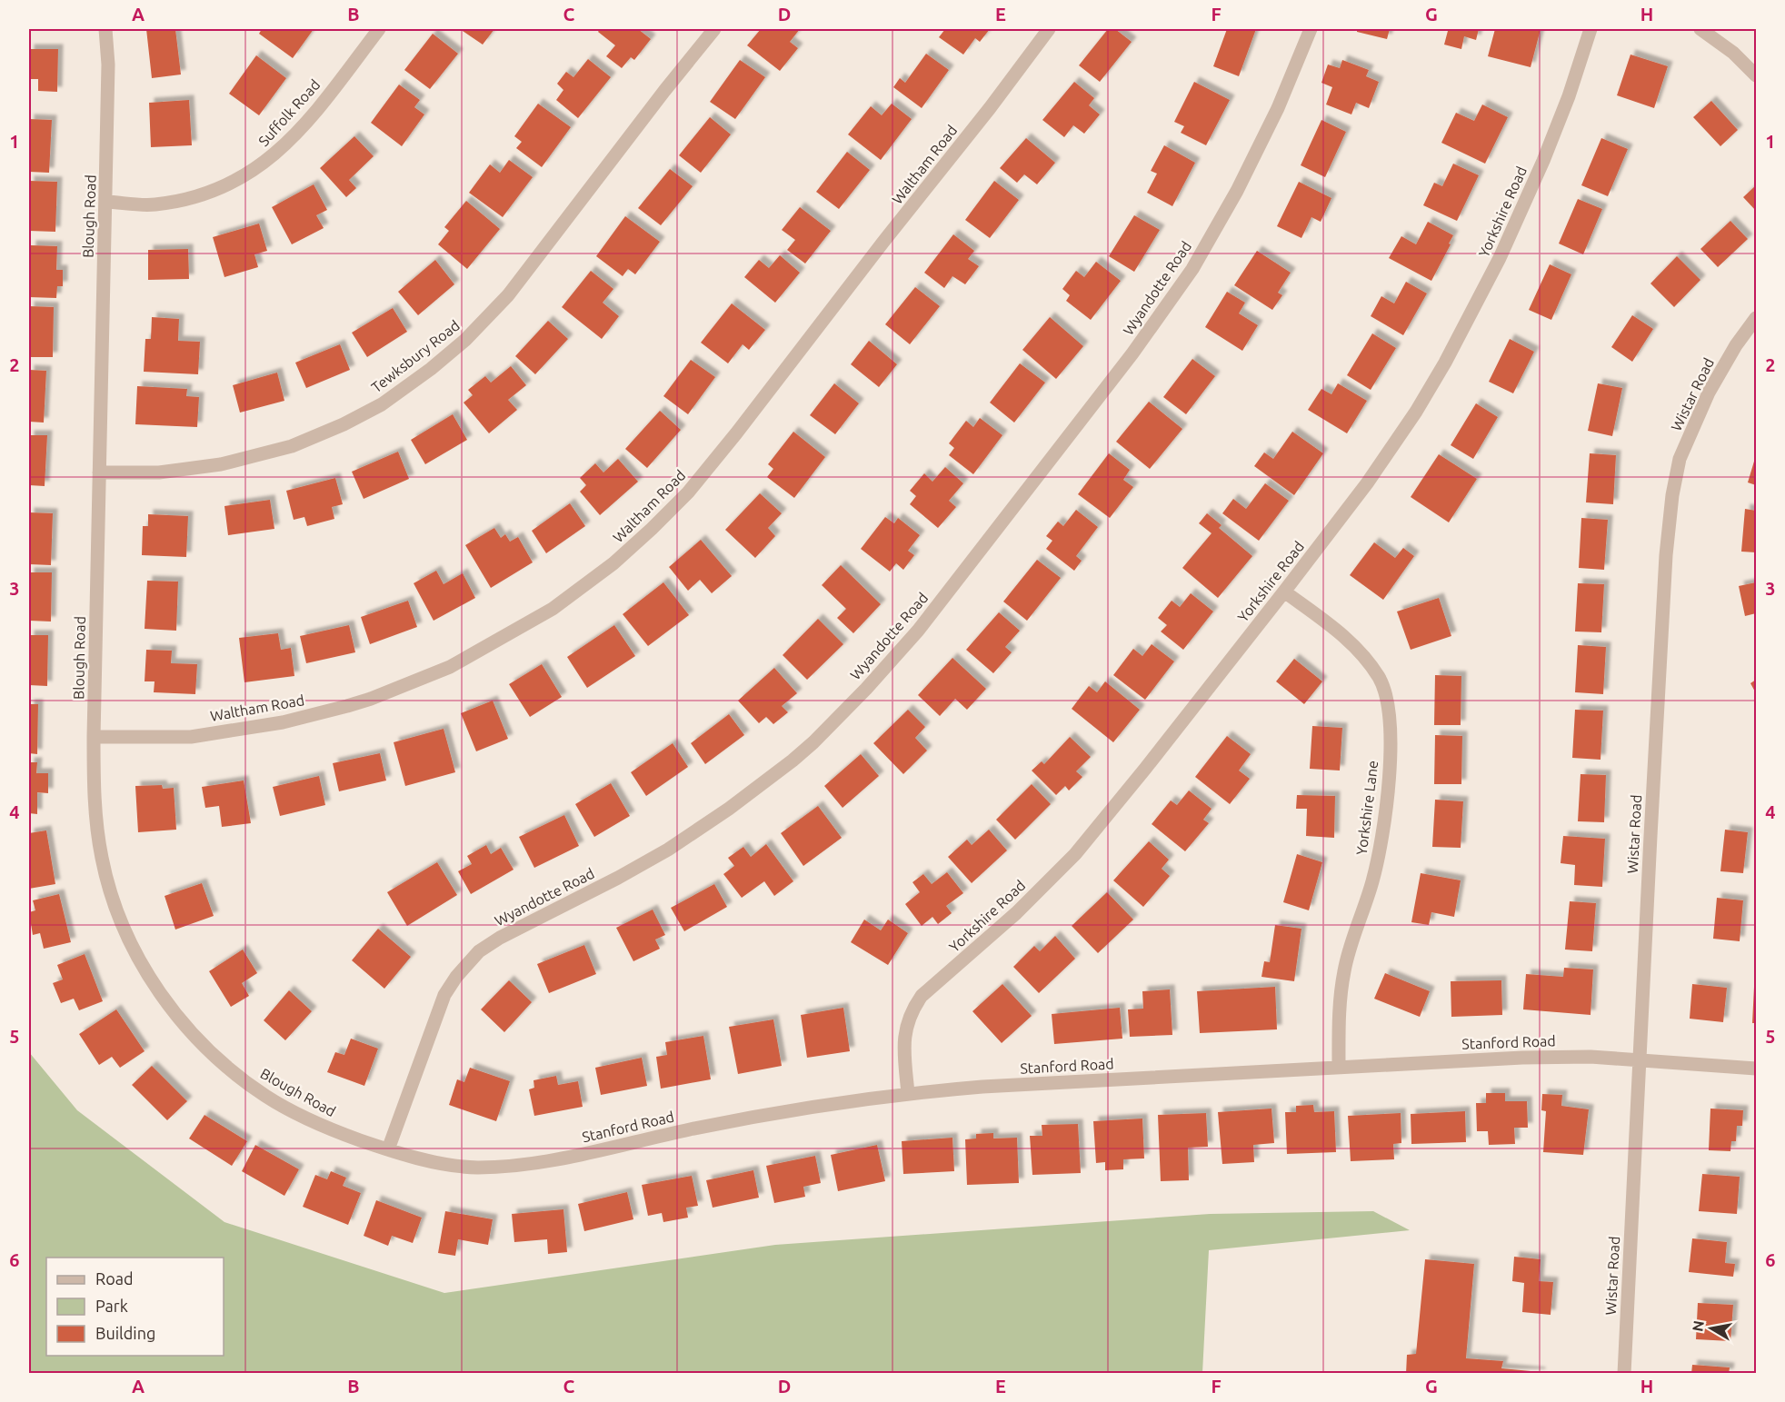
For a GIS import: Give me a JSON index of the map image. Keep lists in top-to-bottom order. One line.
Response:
{"streets":{"street":["Suffolk Road","Waltham Road","Yorkshire Road","Blough Road","Wyandotte Road","Tewksbury Road","Wistar Road","Yorkshire Lane","Stanford Road"]},"crossings":[["Suffolk Road","Blough Road"],["Waltham Road","Blough Road"],["Yorkshire Road","Yorkshire Lane"],["Yorkshire Road","Stanford Road"],["Blough Road","Wyandotte Road"],["Blough Road","Tewksbury Road"],["Blough Road","Stanford Road"],["Wyandotte Road","Stanford Road"],["Wistar Road","Stanford Road"],["Yorkshire Lane","Stanford Road"]],"legend":["Road","Park","Building"],"north":"left","grid":{"columns":["A","B","C","D","E","F","G","H"],"rows":["1","2","3","4","5","6"]}}
